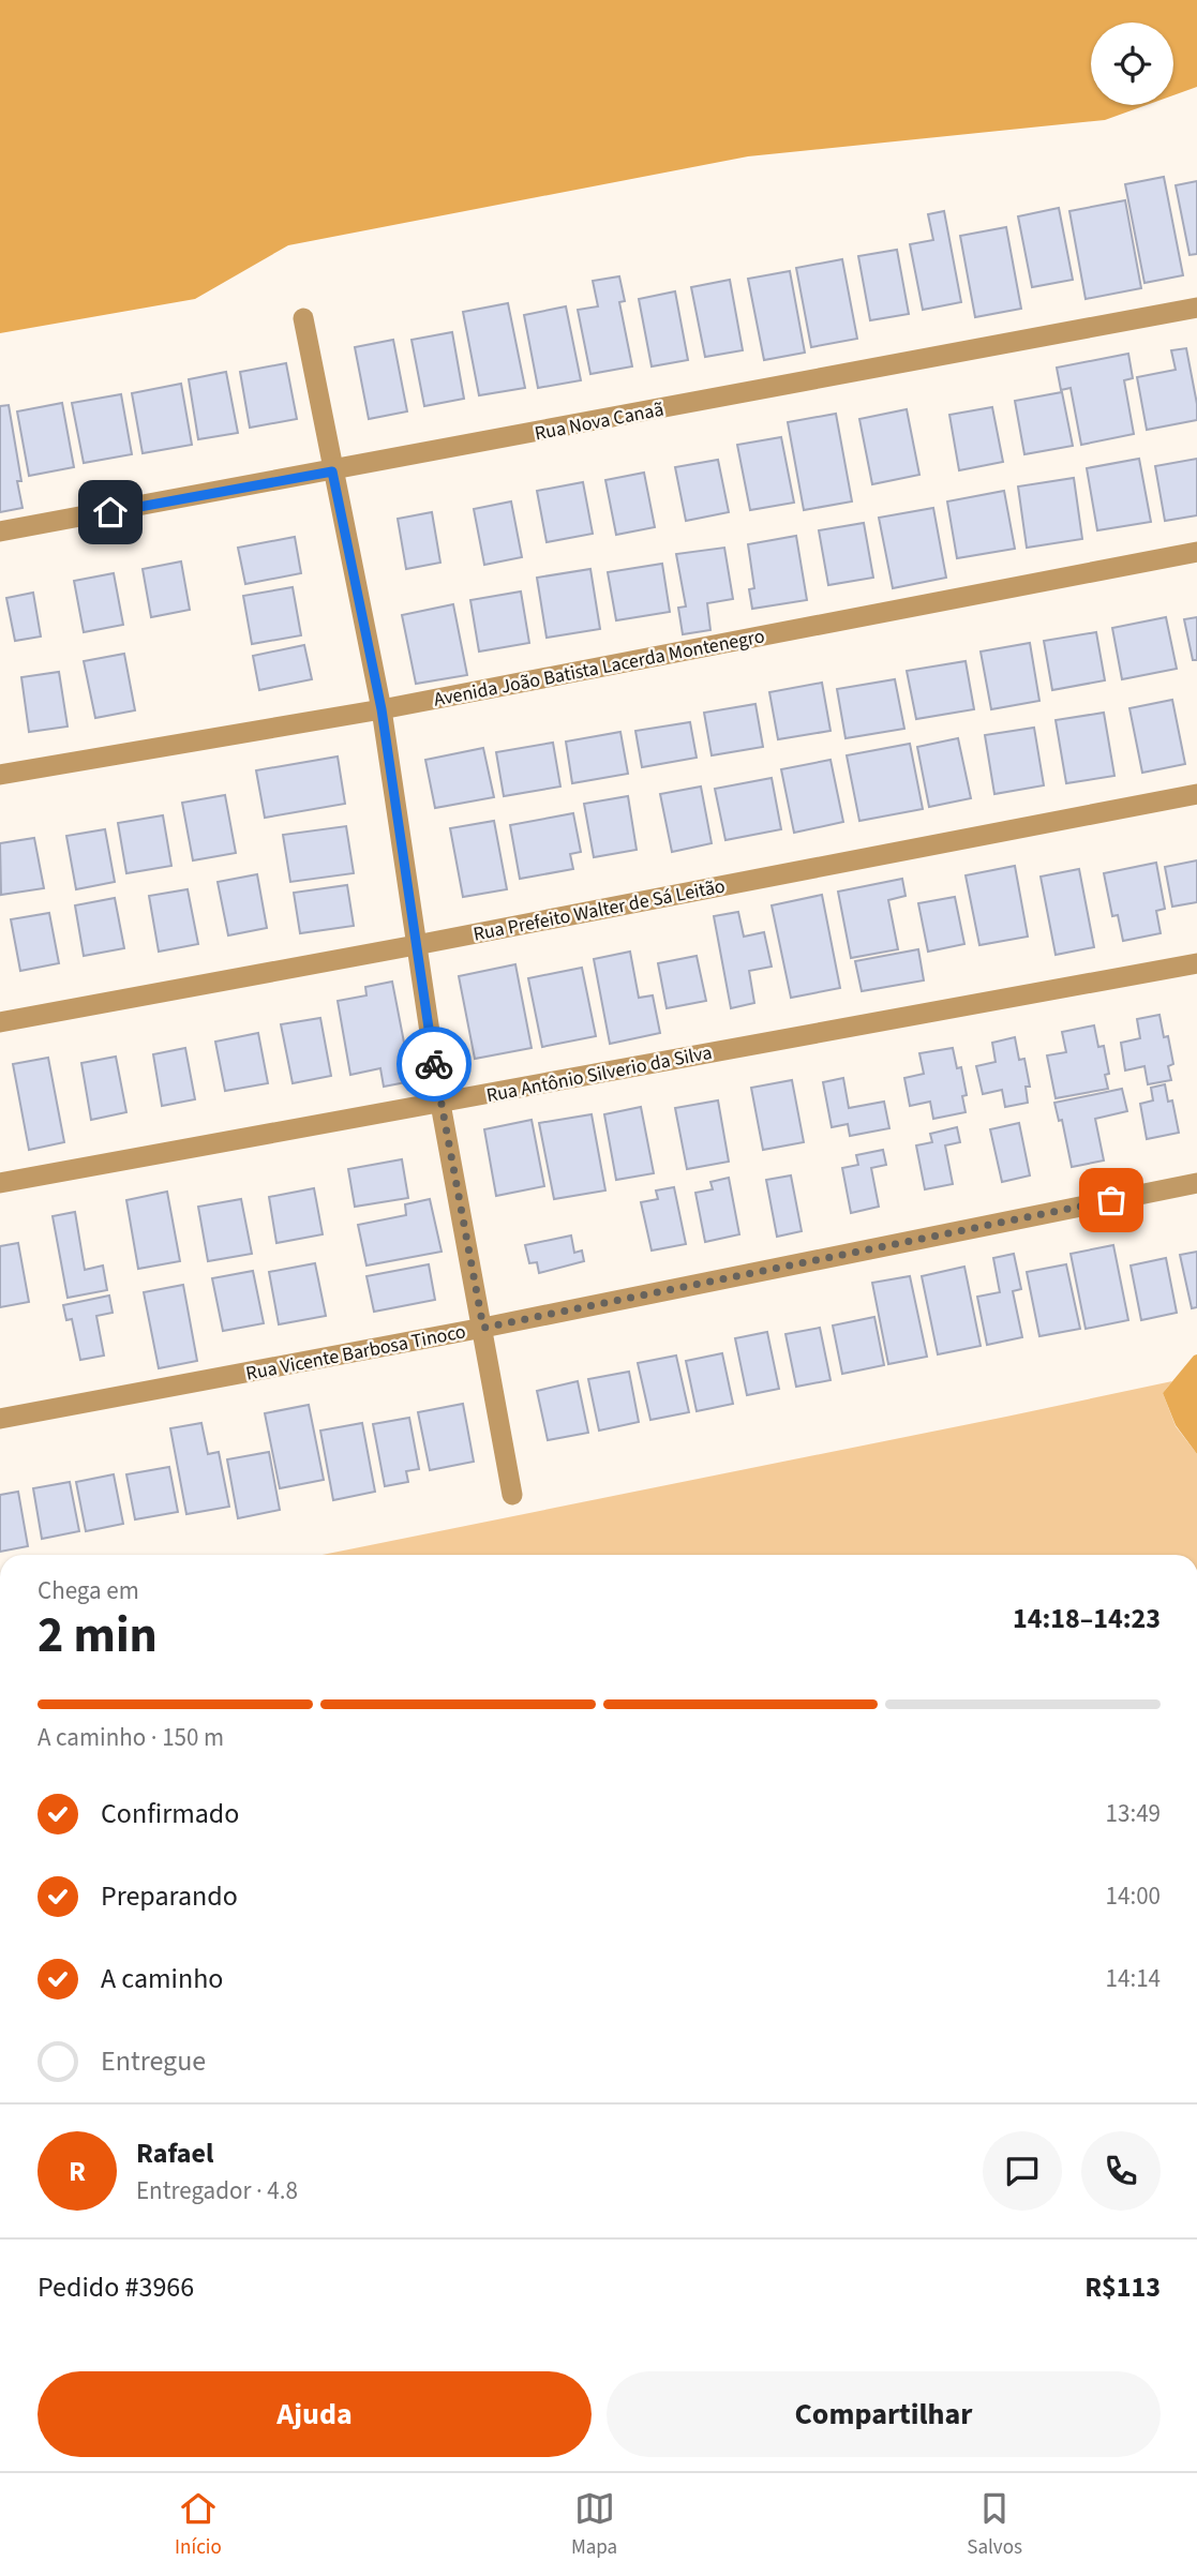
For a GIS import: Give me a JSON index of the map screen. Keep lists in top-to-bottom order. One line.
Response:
{"streets":{"street":["Rua Nova Canaã","Avenida João Batista Lacerda Montenegro","Rua Prefeito Walter de Sá Leitão","Rua Antônio Silverio da Silva","Rua Vicente Barbosa Tinoco"]},"page":{"heading":["2 min","Chega em","14:18–14:23"],"panel":["Rafael","Entregador · 4.8","Pedido #3966","R$113"],"bar":"A caminho · 150 m","list":[["Confirmado","13:49"],["Preparando","14:00"],["A caminho","14:14"],"Entregue"],"round":"R","buttons":["Ajuda","Compartilhar"],"tabs":["Início","Mapa","Salvos"]}}
